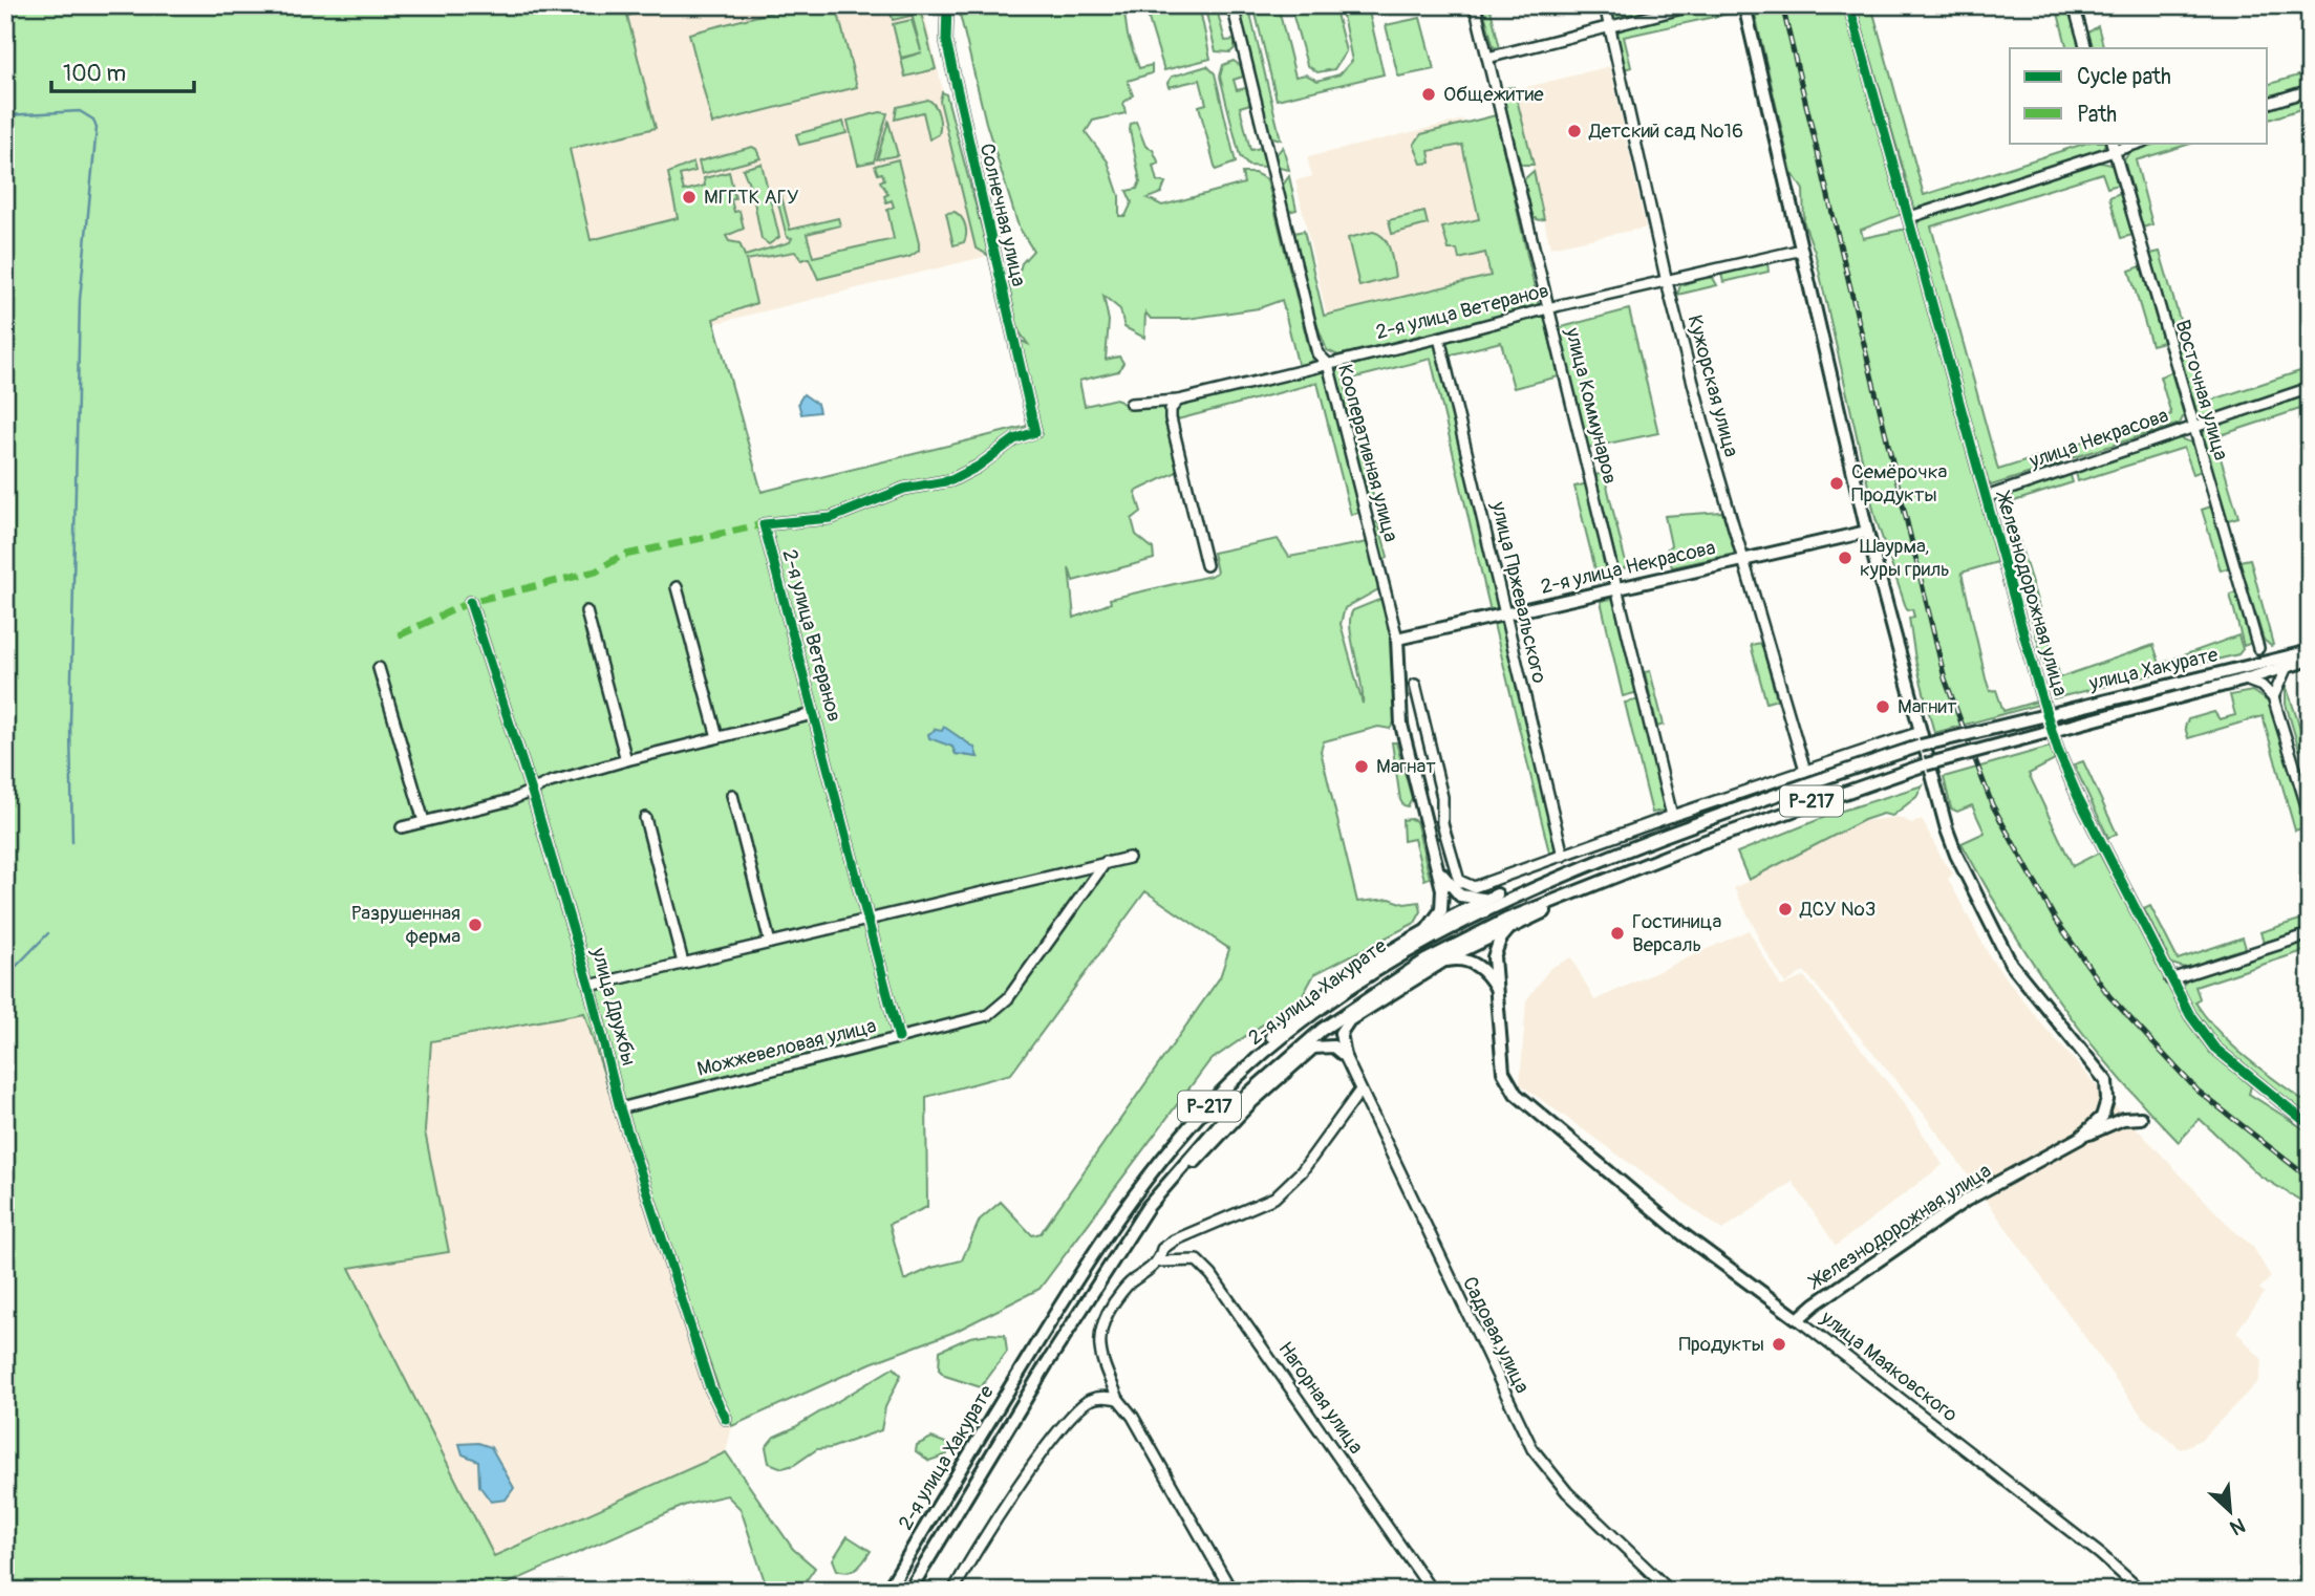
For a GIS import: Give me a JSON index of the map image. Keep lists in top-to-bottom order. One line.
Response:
{"streets":{"main road":["Кооперативная улица","2-я улица Некрасова","Железнодорожная улица","улица Хакурате","Р-217","2-я улица Хакурате","улица Маяковского"],"street":["Солнечная улица","2-я улица Ветеранов","Кужорская улица","Восточная улица","улица Коммунаров","улица Некрасова","улица Пржевальского","улица Дружбы","Можжевеловая улица","Садовая улица","Нагорная улица"]},"crossings":[["Солнечная улица","2-я улица Ветеранов"],["2-я улица Ветеранов","Кужорская улица"],["2-я улица Ветеранов","улица Коммунаров"],["2-я улица Ветеранов","Кооперативная улица"],["2-я улица Ветеранов","улица Пржевальского"],["2-я улица Ветеранов","Железнодорожная улица"],["2-я улица Ветеранов","Можжевеловая улица"],["Кужорская улица","2-я улица Некрасова"],["Восточная улица","улица Некрасова"],["улица Коммунаров","2-я улица Некрасова"],["улица Некрасова","Железнодорожная улица"],["Кооперативная улица","2-я улица Некрасова"],["2-я улица Некрасова","улица Пржевальского"],["2-я улица Некрасова","Железнодорожная улица"],["Железнодорожная улица","улица Маяковского"],["улица Хакурате","2-я улица Хакурате"],["улица Дружбы","Можжевеловая улица"]],"places":["Общежитие","Детский сад №16","МГГТК АГУ","Семёрочка Продукты","Шаурма, куры гриль","Магнит","Магнат","ДСУ №3","Разрушенная ферма","Гостиница Версаль","Продукты"],"legend":["Cycle path","Path"],"scale_bar":"100 m","north":"bottom right"}
